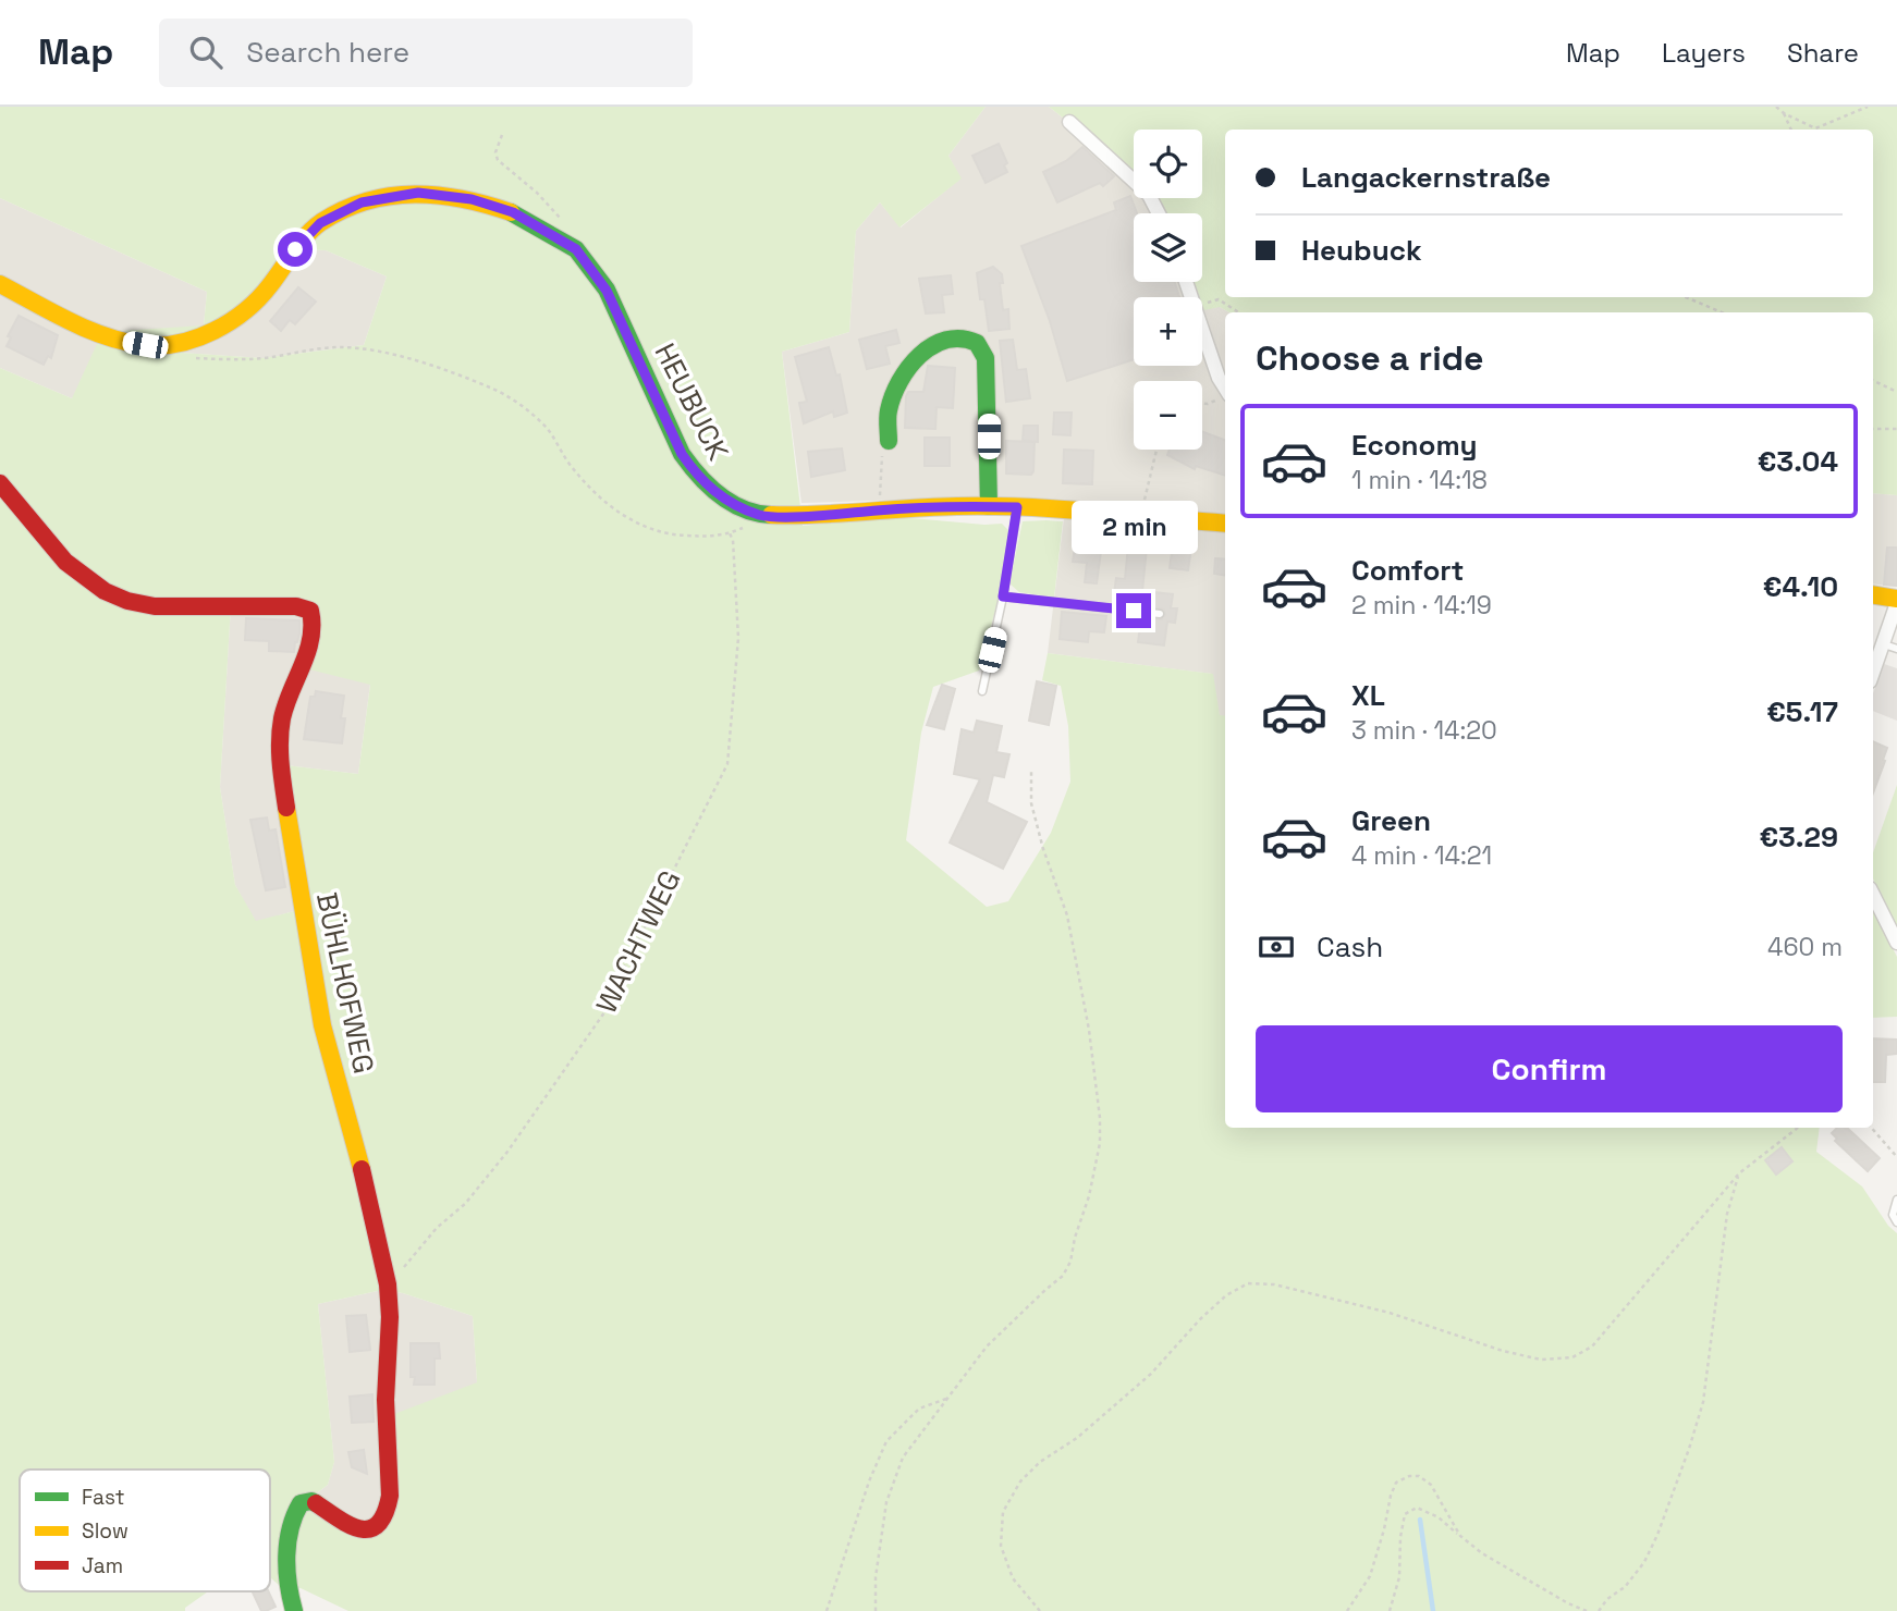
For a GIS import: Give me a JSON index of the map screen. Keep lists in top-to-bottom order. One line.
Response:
{"streets":{"street":["HEUBUCK","BÜHLHOFWEG"],"path":["WACHTWEG"]},"crossings":[["WACHTWEG","BÜHLHOFWEG"]],"legend":["Fast","Slow","Jam"],"page":{"header":"Map","search":"Search here","nav":["Map","Layers","Share"],"map_buttons":["+","−"],"banner":["Langackernstraße","Heubuck"],"heading":"Choose a ride","list":[{"name":"Economy","note":"1 min · 14:18","value":"€3.04"},{"name":"Comfort","note":"2 min · 14:19","value":"€4.10"},{"name":"XL","note":"3 min · 14:20","value":"€5.17"},{"name":"Green","note":"4 min · 14:21","value":"€3.29"}],"bubble":"2 min","pay":["Cash","460 m"],"buttons":"Confirm"}}
